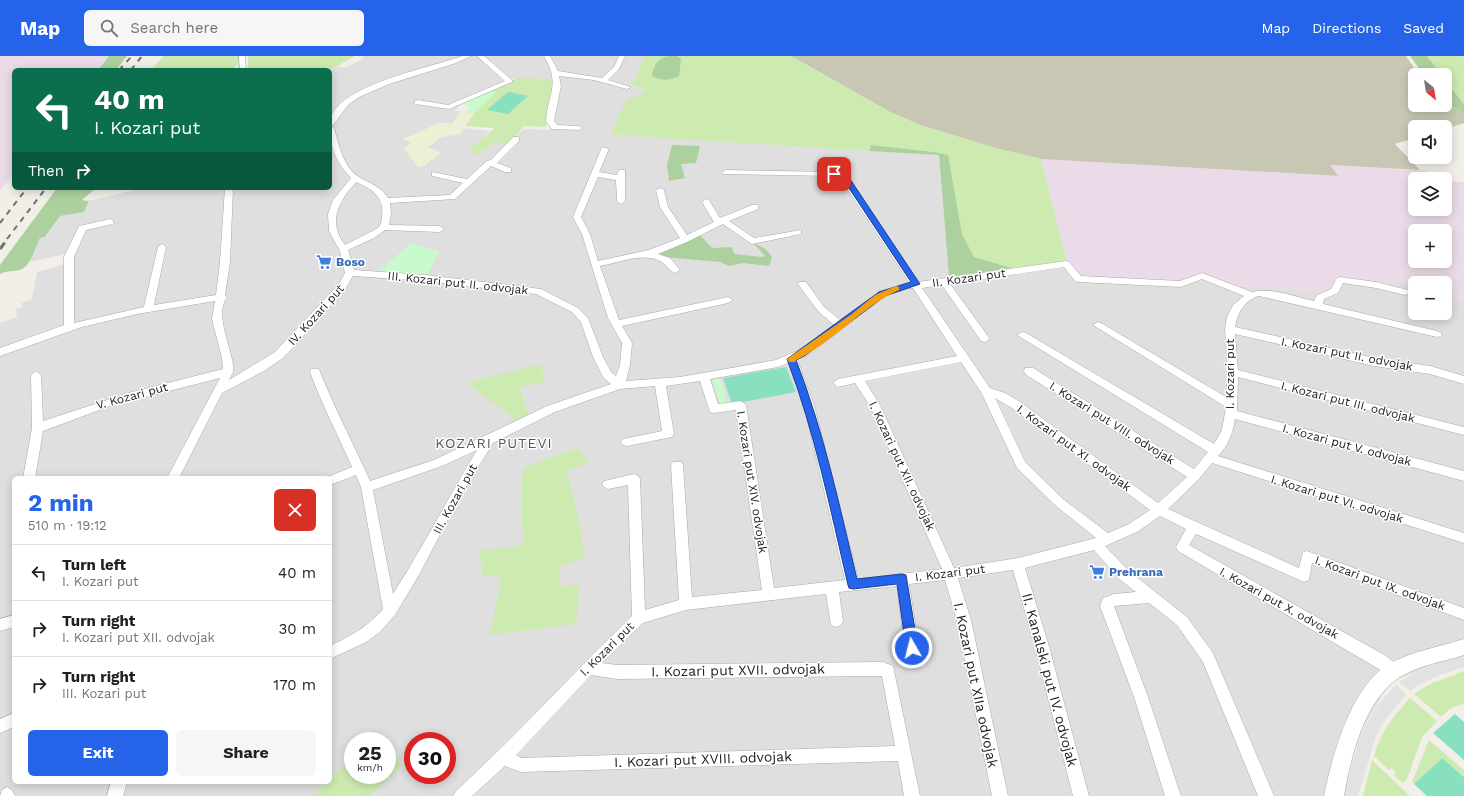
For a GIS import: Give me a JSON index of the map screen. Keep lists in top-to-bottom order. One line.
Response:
{"streets":{"street":["II. Kozari put","III. Kozari put II. odvojak","IV. Kozari put","I. Kozari put II. odvojak","I. Kozari put","V. Kozari put","I. Kozari put III. odvojak","I. Kozari put VIII. odvojak","I. Kozari put V. odvojak","I. Kozari put XI. odvojak","I. Kozari put XII. odvojak","I. Kozari put XIV. odvojak","III. Kozari put","I. Kozari put VI. odvojak","I. Kozari put IX. odvojak","I. Kozari put X. odvojak","I. Kozari put XVII. odvojak","II. Kanalski put IV. odvojak","I. Kozari put XIIa odvojak","I. Kozari put XVIII. odvojak"]},"crossings":[["II. Kozari put","I. Kozari put"],["II. Kozari put","I. Kozari put XI. odvojak"],["III. Kozari put II. odvojak","IV. Kozari put"],["I. Kozari put II. odvojak","I. Kozari put"],["I. Kozari put","I. Kozari put III. odvojak"],["I. Kozari put","I. Kozari put VIII. odvojak"],["I. Kozari put","I. Kozari put V. odvojak"],["I. Kozari put","I. Kozari put XI. odvojak"],["I. Kozari put","I. Kozari put XII. odvojak"],["I. Kozari put","I. Kozari put XIV. odvojak"],["I. Kozari put","I. Kozari put VI. odvojak"],["I. Kozari put","I. Kozari put IX. odvojak"],["I. Kozari put","I. Kozari put XVII. odvojak"],["I. Kozari put","II. Kanalski put IV. odvojak"],["I. Kozari put","I. Kozari put XIIa odvojak"],["I. Kozari put","I. Kozari put XVIII. odvojak"],["I. Kozari put XI. odvojak","I. Kozari put IX. odvojak"],["I. Kozari put XII. odvojak","I. Kozari put XIIa odvojak"],["I. Kozari put IX. odvojak","I. Kozari put X. odvojak"],["I. Kozari put XVII. odvojak","I. Kozari put XVIII. odvojak"]],"districts":["KOZARI PUTEVI"],"places":{"supermarket":["Boso","Prehrana"]},"north":"bottom right","page":{"header":"Map","search":"Search here","nav":["Map","Directions","Saved"],"map_buttons":["+","−"],"turn":["40 m","I. Kozari put"],"then":"Then","heading":["2 min","510 m · 19:12"],"list":[{"name":"Turn left","note":"I. Kozari put","value":"40 m"},{"name":"Turn right","note":"I. Kozari put XII. odvojak","value":"30 m"},{"name":"Turn right","note":"III. Kozari put","value":"170 m"}],"buttons":["Exit","Share"],"speed":"25 km/h","limit":"30"}}
